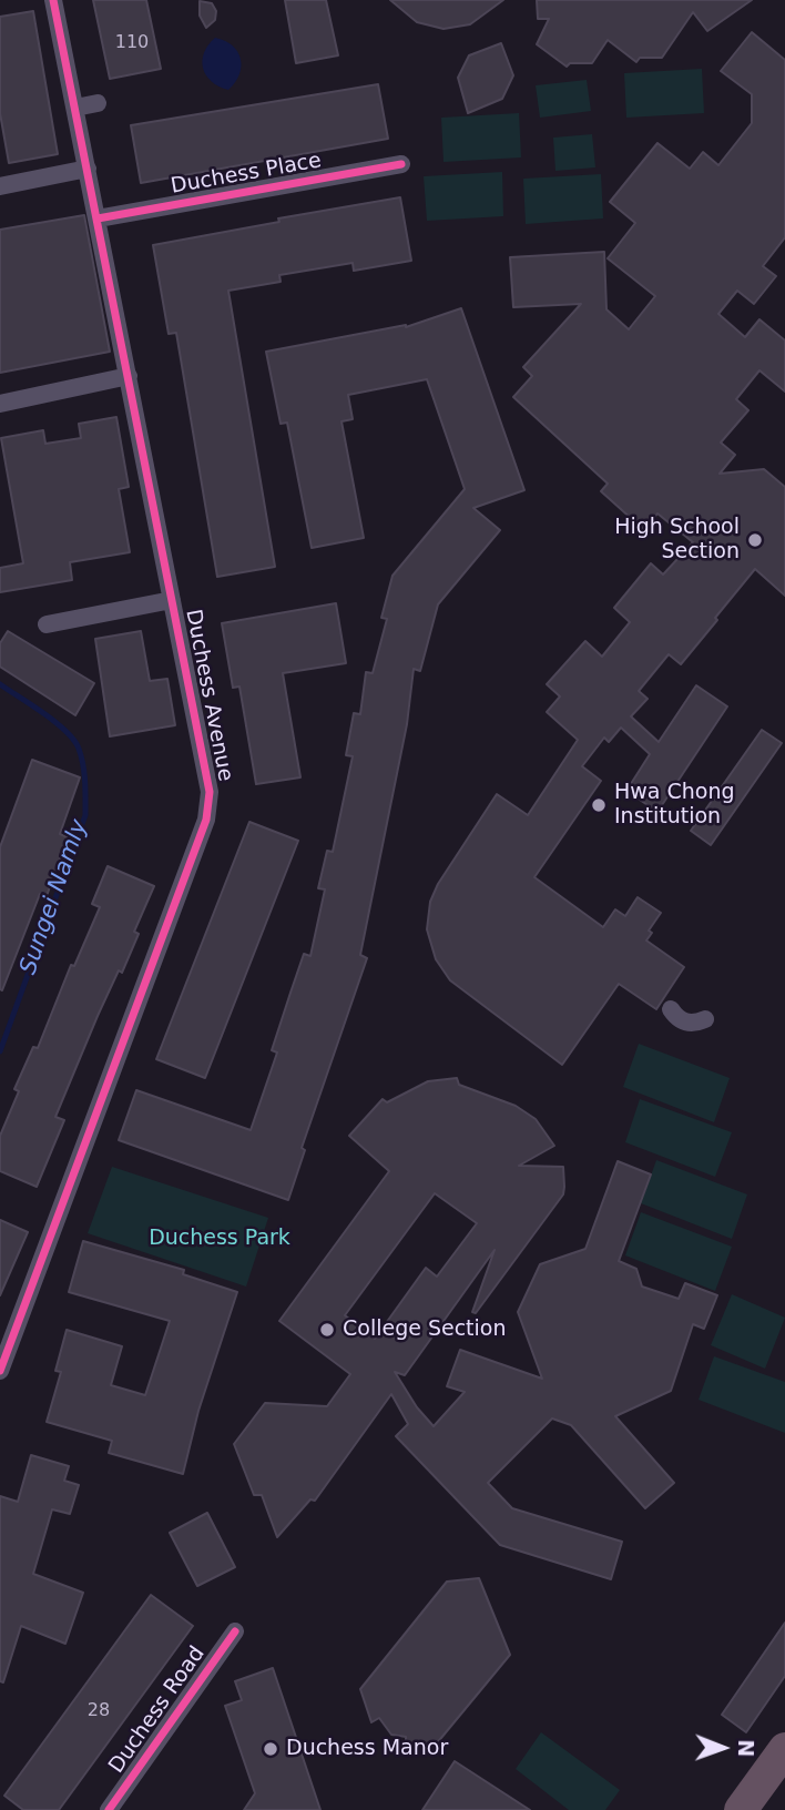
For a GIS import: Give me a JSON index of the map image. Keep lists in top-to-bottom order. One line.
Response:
{"streets":{"street":["Duchess Place","Duchess Avenue","Duchess Road"]},"crossings":[["Duchess Place","Duchess Avenue"]],"water":["Sungei Namly"],"parks":["Duchess Park"],"places":["High School Section","Hwa Chong Institution","College Section","Duchess Manor"],"house_numbers":["110","28"],"north":"right"}
